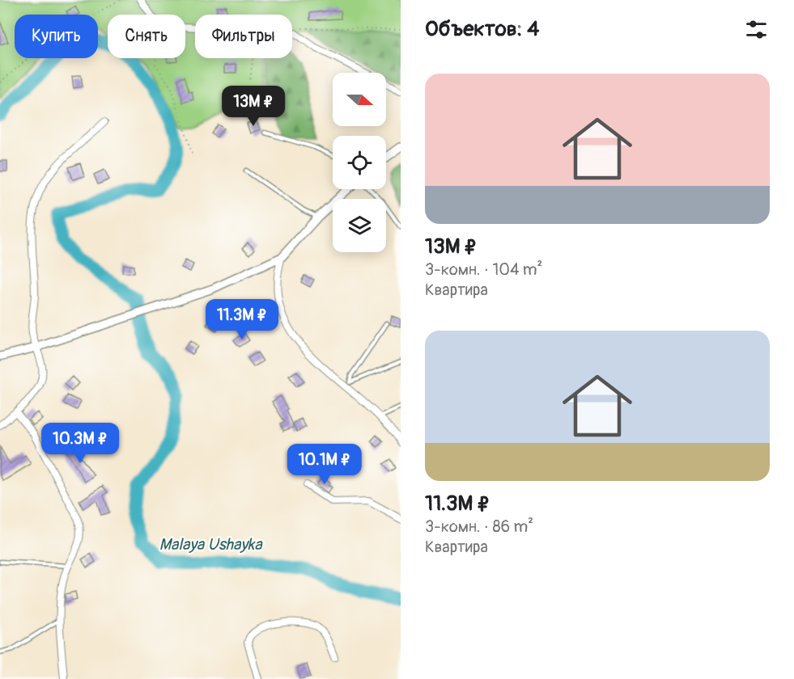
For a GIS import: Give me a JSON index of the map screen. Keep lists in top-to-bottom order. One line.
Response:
{"water":["Malaya Ushayka"],"north":"right","page":{"heading":"Объектов: 4","chip":["Купить","Снять","Фильтры"],"list":[{"name":"13M ₽","note":"3-комн. · 104 m² · Квартира"},{"name":"11.3M ₽","note":"3-комн. · 86 m² · Квартира"}],"price":["13M ₽","11.3M ₽","10.3M ₽","10.1M ₽"]}}
